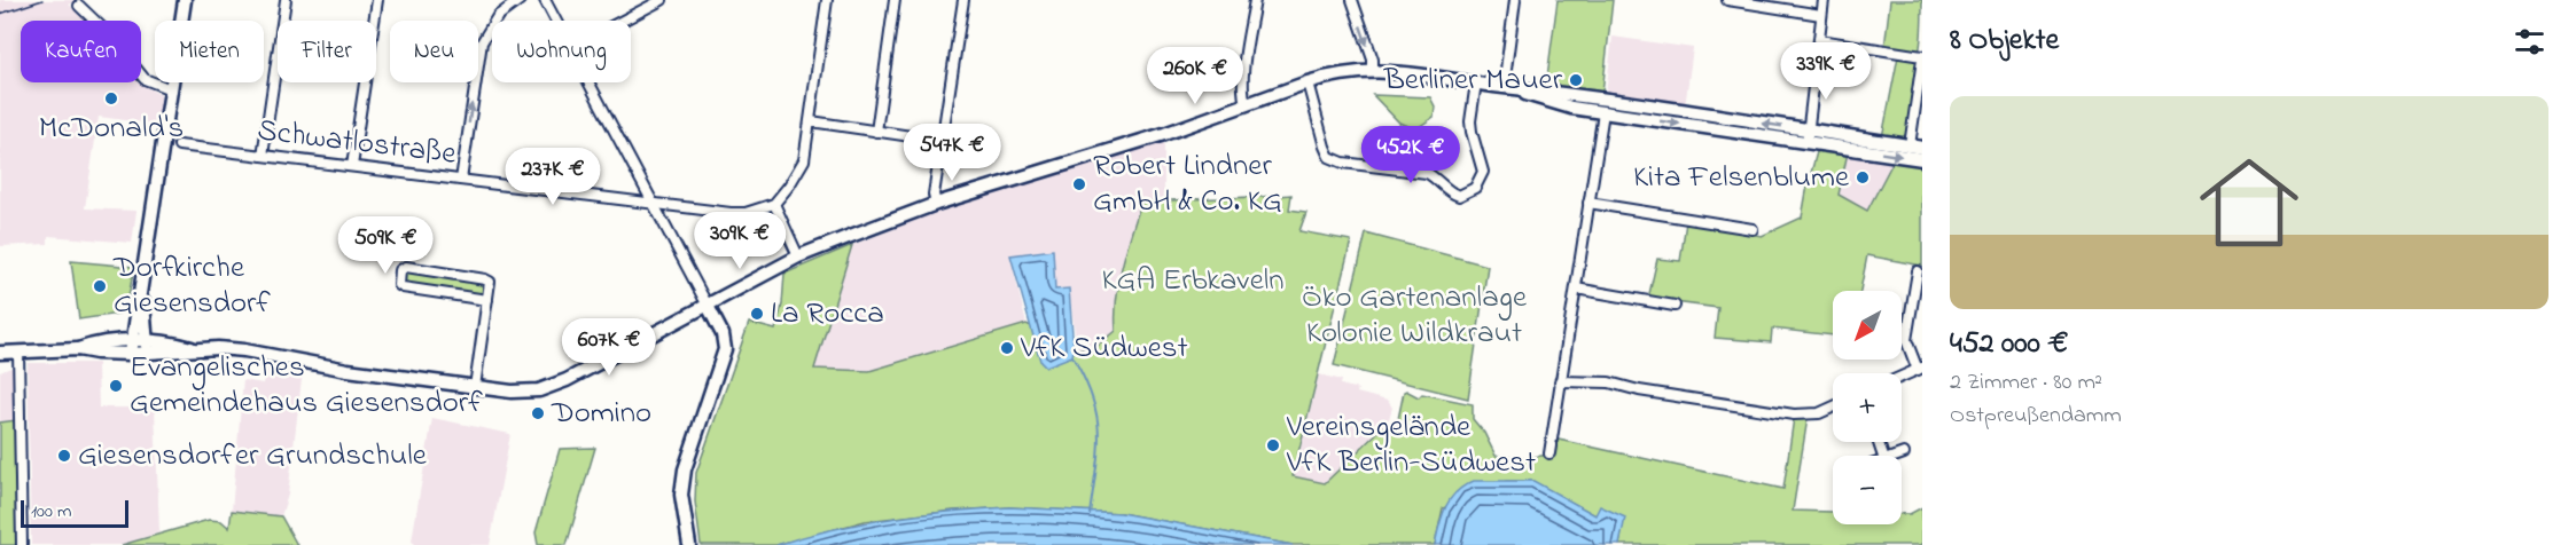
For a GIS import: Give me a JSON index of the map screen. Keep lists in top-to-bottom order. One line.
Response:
{"streets":{"street":["Schwatlostraße"]},"parks":["KGA Erbkaveln","Öko Gartenanlage Kolonie Wildkraut"],"places":["Berliner Mauer","McDonald's","Kita Felsenblume","Robert Lindner GmbH & Co. KG","Dorfkirche Giesensdorf","La Rocca","VfK Südwest","Evangelisches Gemeindehaus Giesensdorf","Domino","Vereinsgelände VfK Berlin-Südwest","Giesensdorfer Grundschule"],"scale_bar":"100 m","north":"bottom left","page":{"heading":"8 Objekte","chip":["Kaufen","Mieten","Filter","Neu","Wohnung"],"price":["339K €","260K €","547K €","452K €","237K €","309K €","509K €","607K €"],"list":[{"name":"452 000 €","note":"2 Zimmer · 80 m² · Ostpreußendamm"}],"map_buttons":["+","−"],"scale":"100 m"}}
